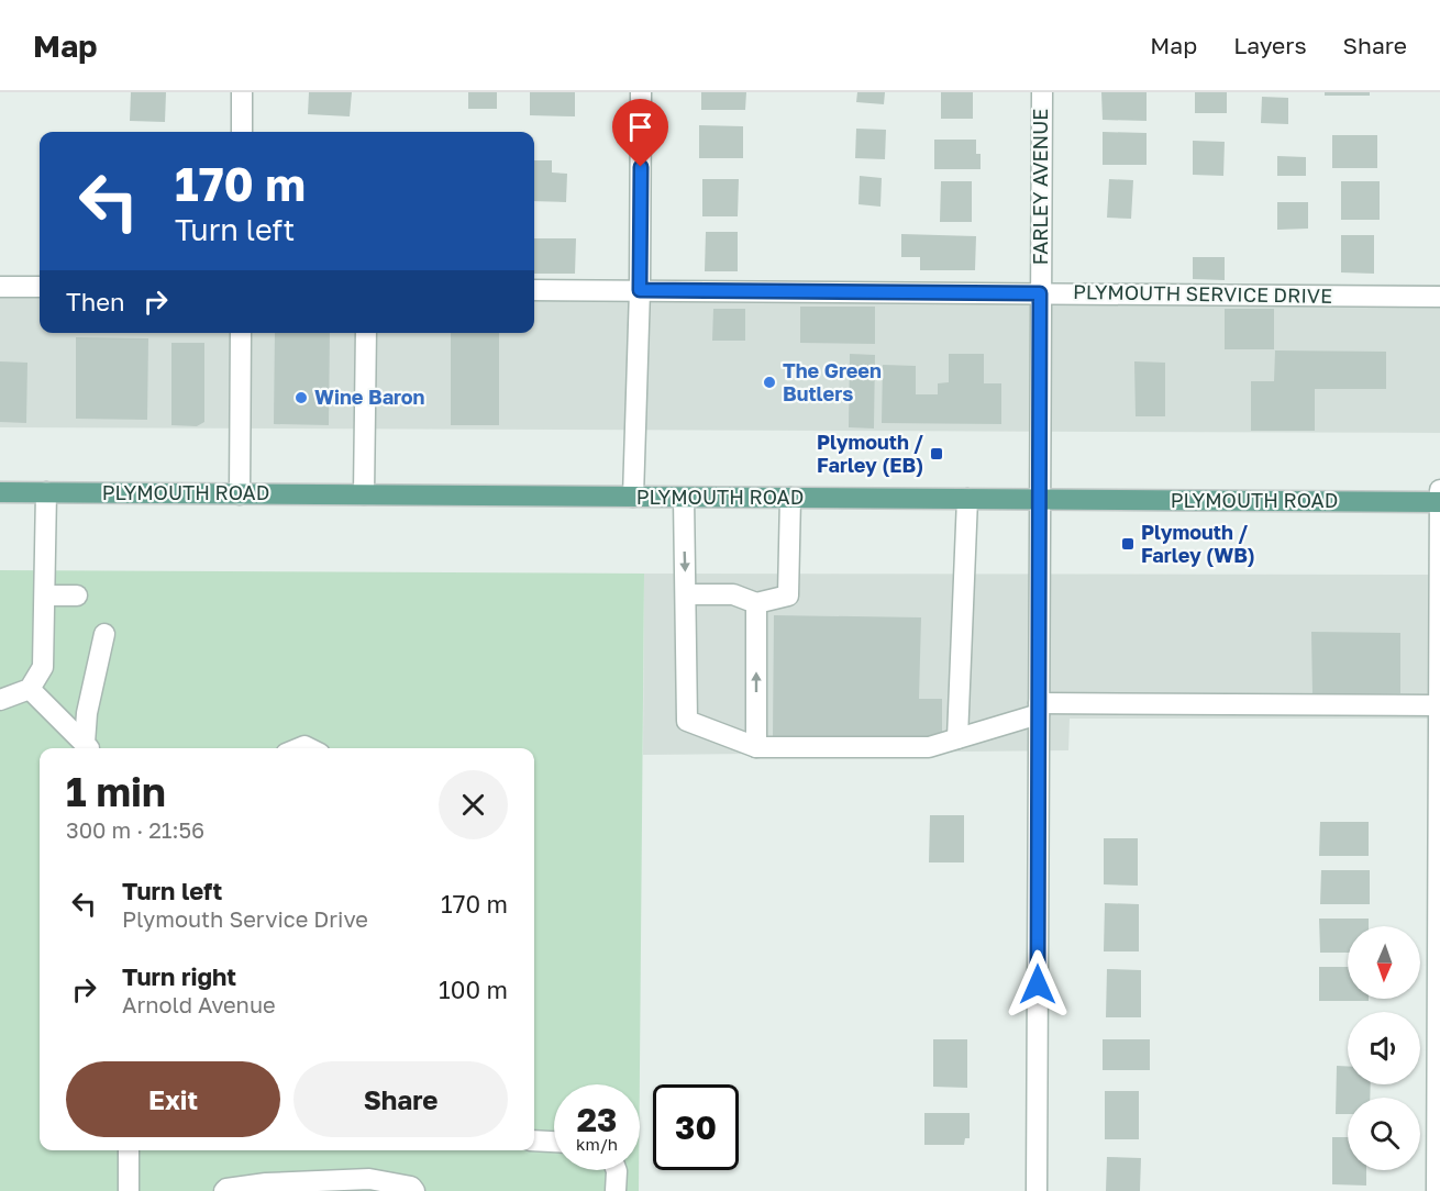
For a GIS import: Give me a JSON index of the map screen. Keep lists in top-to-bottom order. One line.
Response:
{"streets":{"main road":["PLYMOUTH ROAD"],"street":["FARLEY AVENUE","PLYMOUTH SERVICE DRIVE"]},"crossings":[["FARLEY AVENUE","PLYMOUTH SERVICE DRIVE"],["FARLEY AVENUE","PLYMOUTH ROAD"]],"places":{"other":["The Green Butlers","Wine Baron"],"transit":["Plymouth / Farley (EB)","Plymouth / Farley (WB)"]},"north":"bottom","page":{"header":"Map","nav":["Map","Layers","Share"],"turn":["170 m","Turn left"],"then":"Then","heading":["1 min","300 m · 21:56"],"list":[{"name":"Turn left","note":"Plymouth Service Drive","value":"170 m"},{"name":"Turn right","note":"Arnold Avenue","value":"100 m"}],"buttons":["Exit","Share"],"speed":"23 km/h","limit":"30"}}
